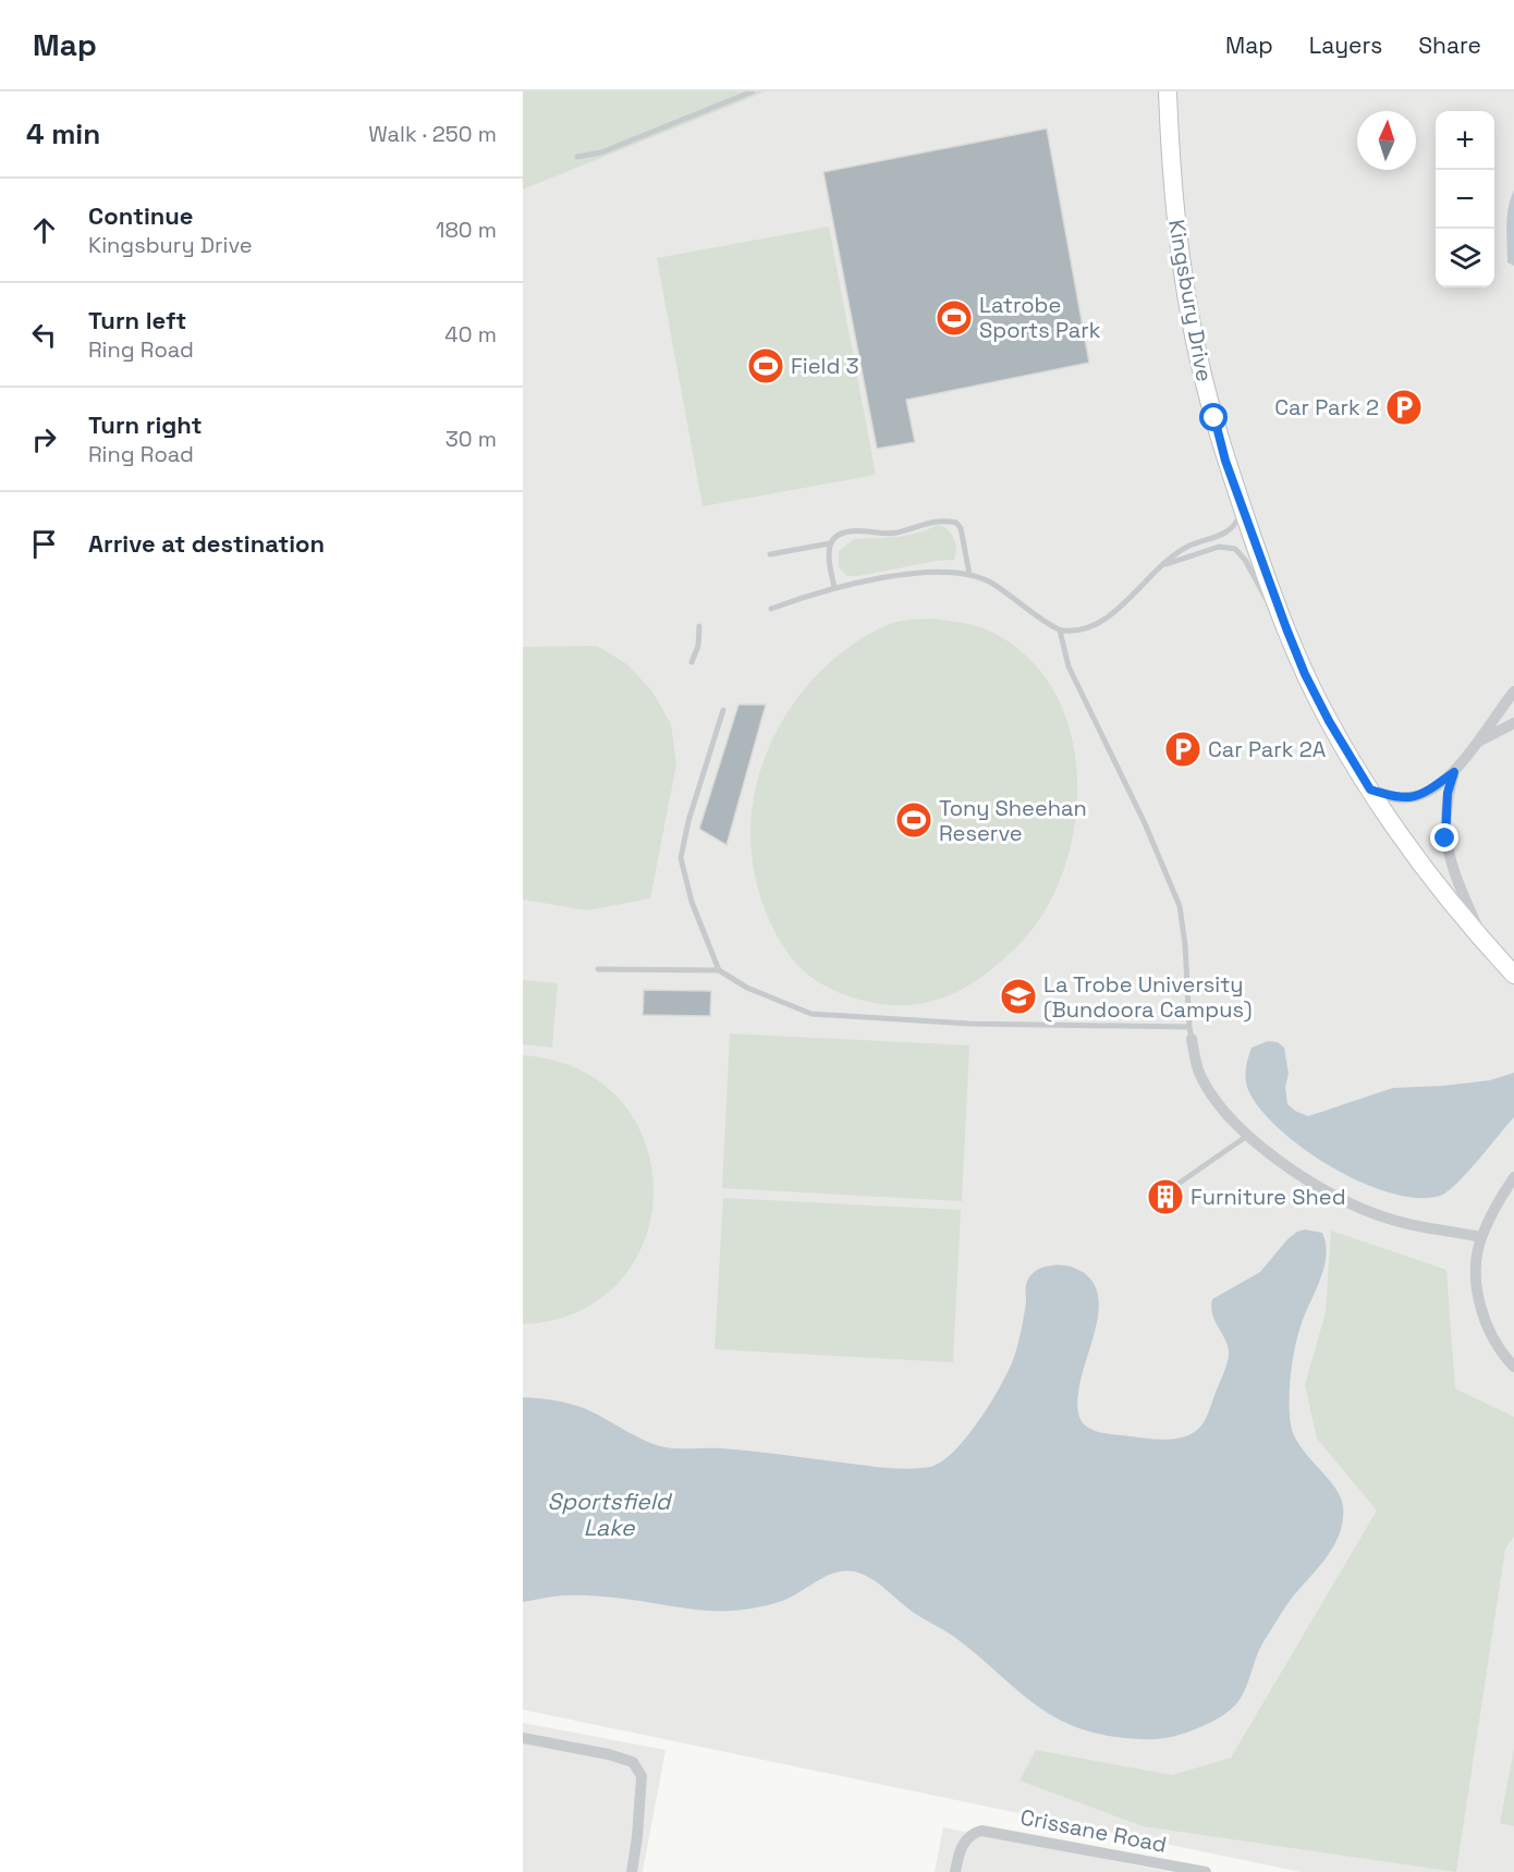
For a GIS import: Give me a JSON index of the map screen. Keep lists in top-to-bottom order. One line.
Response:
{"streets":{"main road":["Kingsbury Drive"],"street":["Crissane Road"]},"water":["Sportsfield Lake"],"places":{"sports":["Latrobe Sports Park","Field 3","Tony Sheehan Reserve"],"parking":["Car Park 2","Car Park 2A"],"school or university":["La Trobe University (Bundoora Campus)"],"building":["Furniture Shed"]},"north":"top","page":{"header":"Map","nav":["Map","Layers","Share"],"heading":["4 min","Walk · 250 m"],"map_buttons":["+","−"],"list":[["Continue","Kingsbury Drive","180 m"],["Turn left","Ring Road","40 m"],["Turn right","Ring Road","30 m"],"Arrive at destination"]}}
